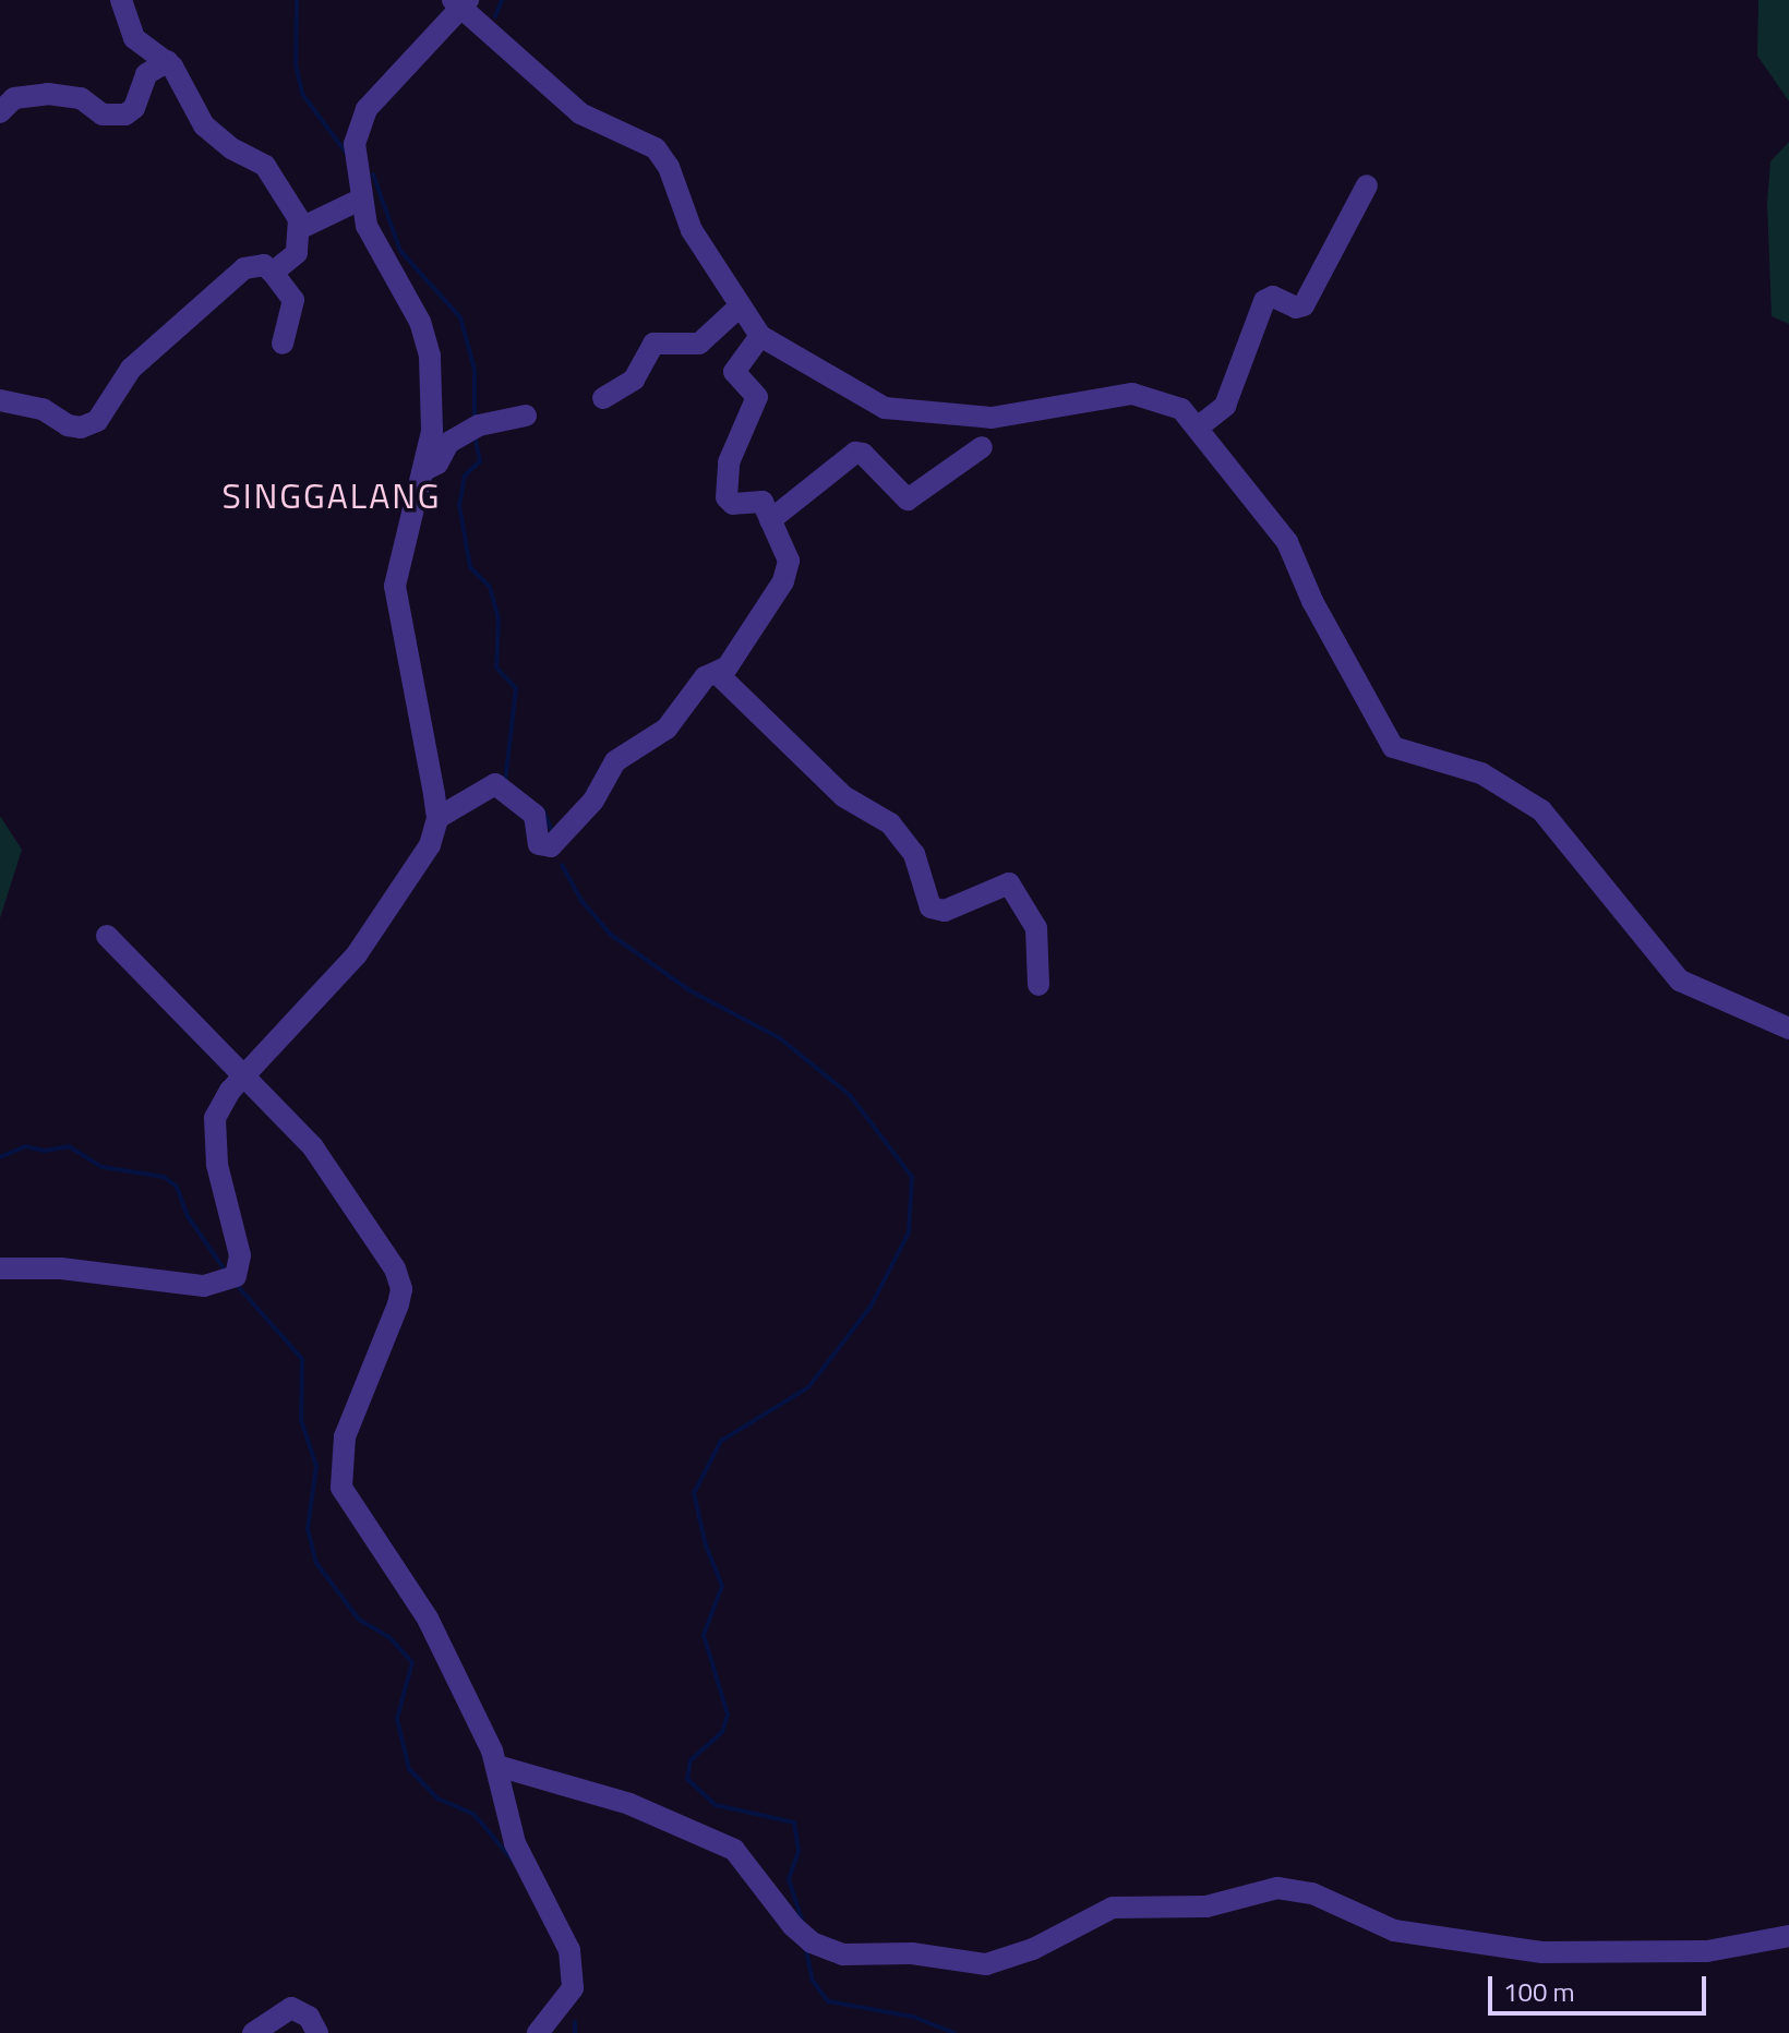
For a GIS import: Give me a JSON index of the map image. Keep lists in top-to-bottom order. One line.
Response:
{"districts":["SINGGALANG"],"scale_bar":"100 m"}
